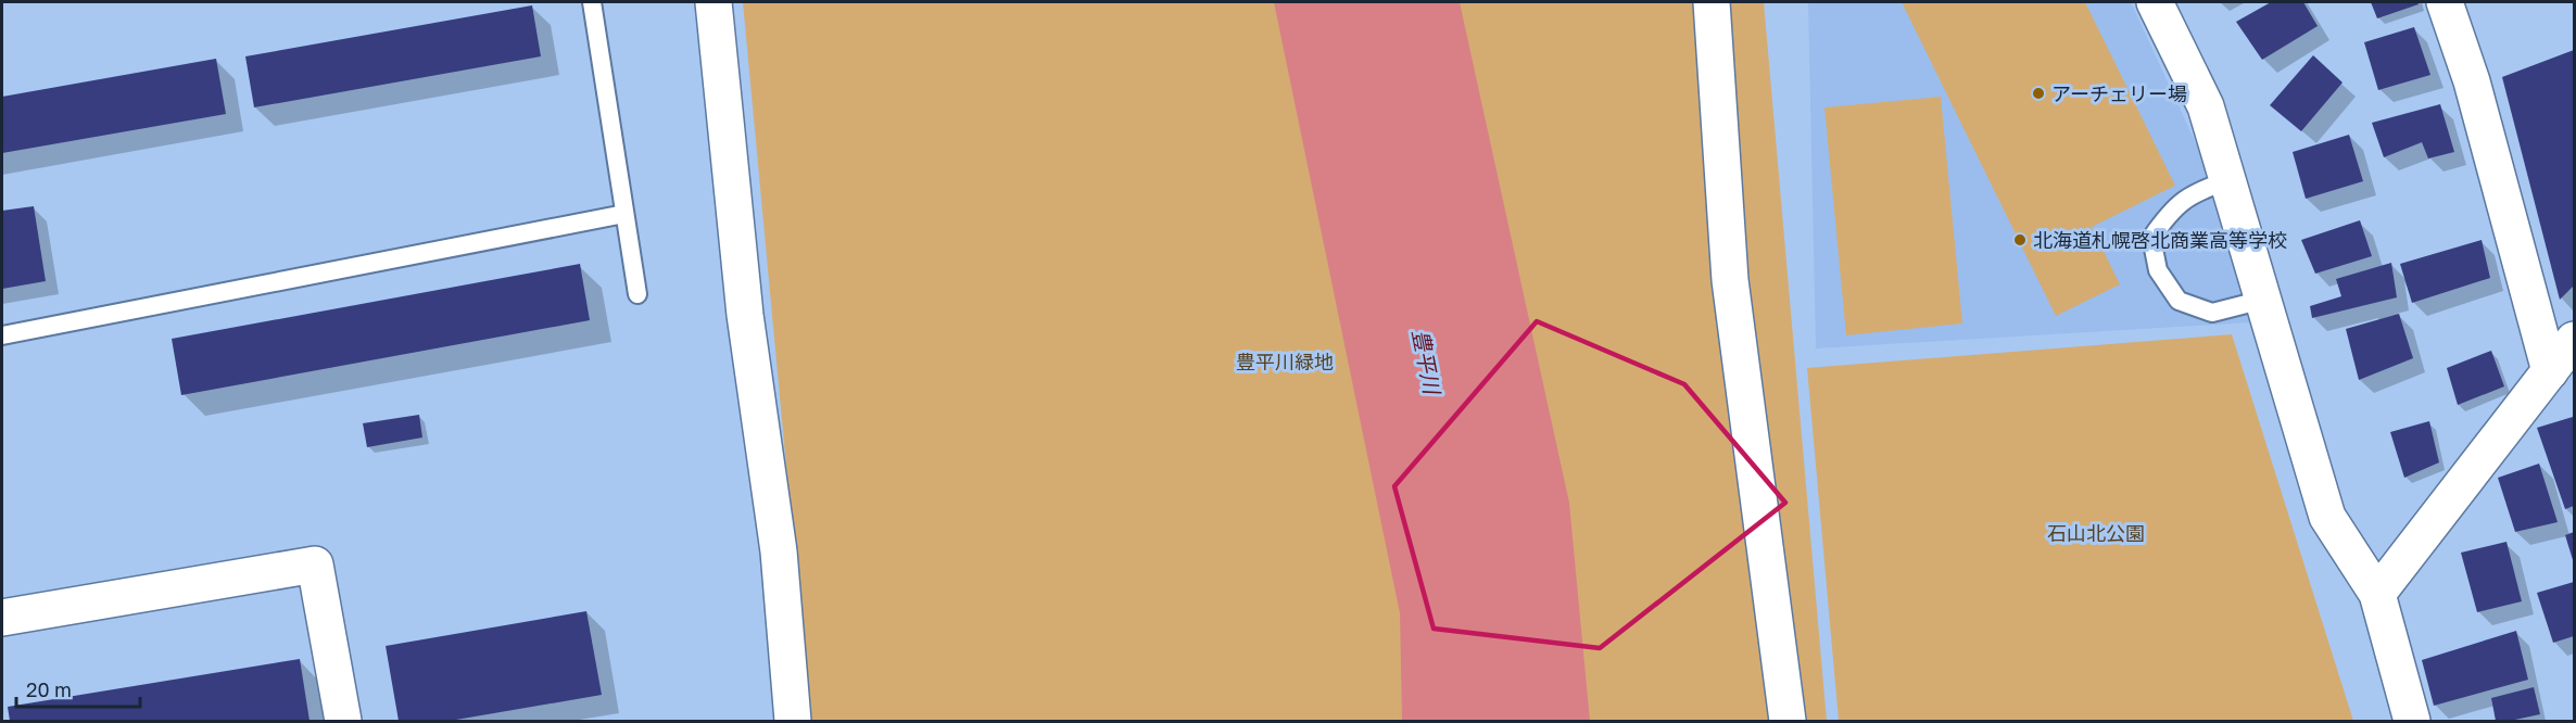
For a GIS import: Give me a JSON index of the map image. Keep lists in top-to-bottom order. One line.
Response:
{"water":["豊平川"],"parks":["豊平川緑地","石山北公園"],"places":["アーチェリー場","北海道札幌啓北商業高等学校"],"scale_bar":"20 m"}
